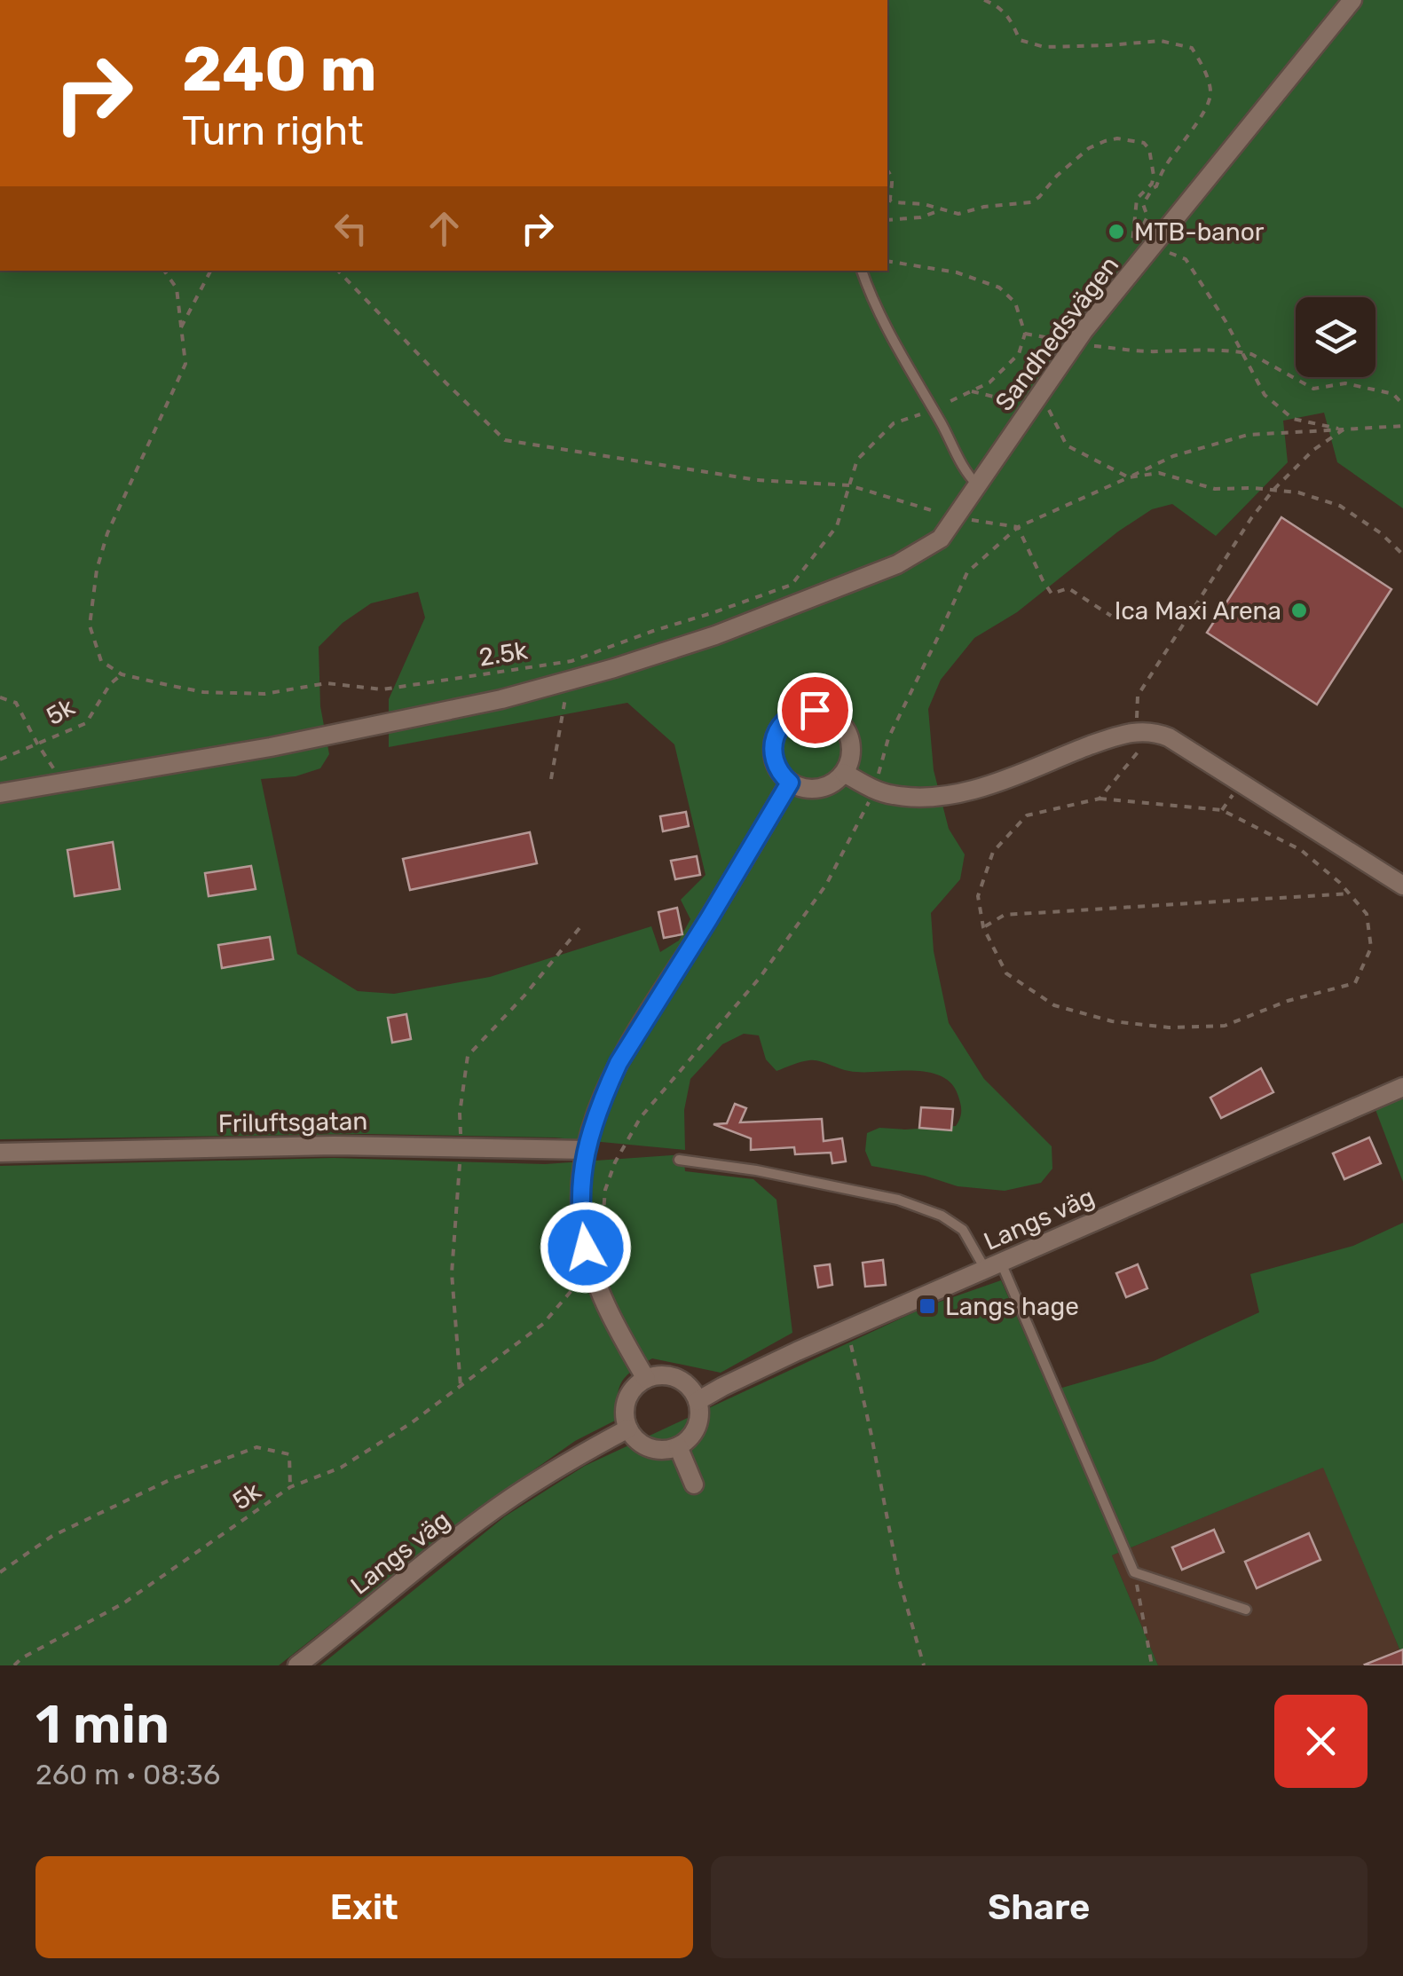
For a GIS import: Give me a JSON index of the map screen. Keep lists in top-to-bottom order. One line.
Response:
{"streets":{"street":["Sandhedsvägen","Friluftsgatan","Langs väg"],"path":["2.5k","5k"]},"crossings":[["2.5k","5k"]],"places":{"other":["MTB-banor","Ica Maxi Arena"],"transit":["Langs hage"]},"page":{"turn":["240 m","Turn right"],"heading":["1 min","260 m · 08:36"],"buttons":["Exit","Share"]}}
